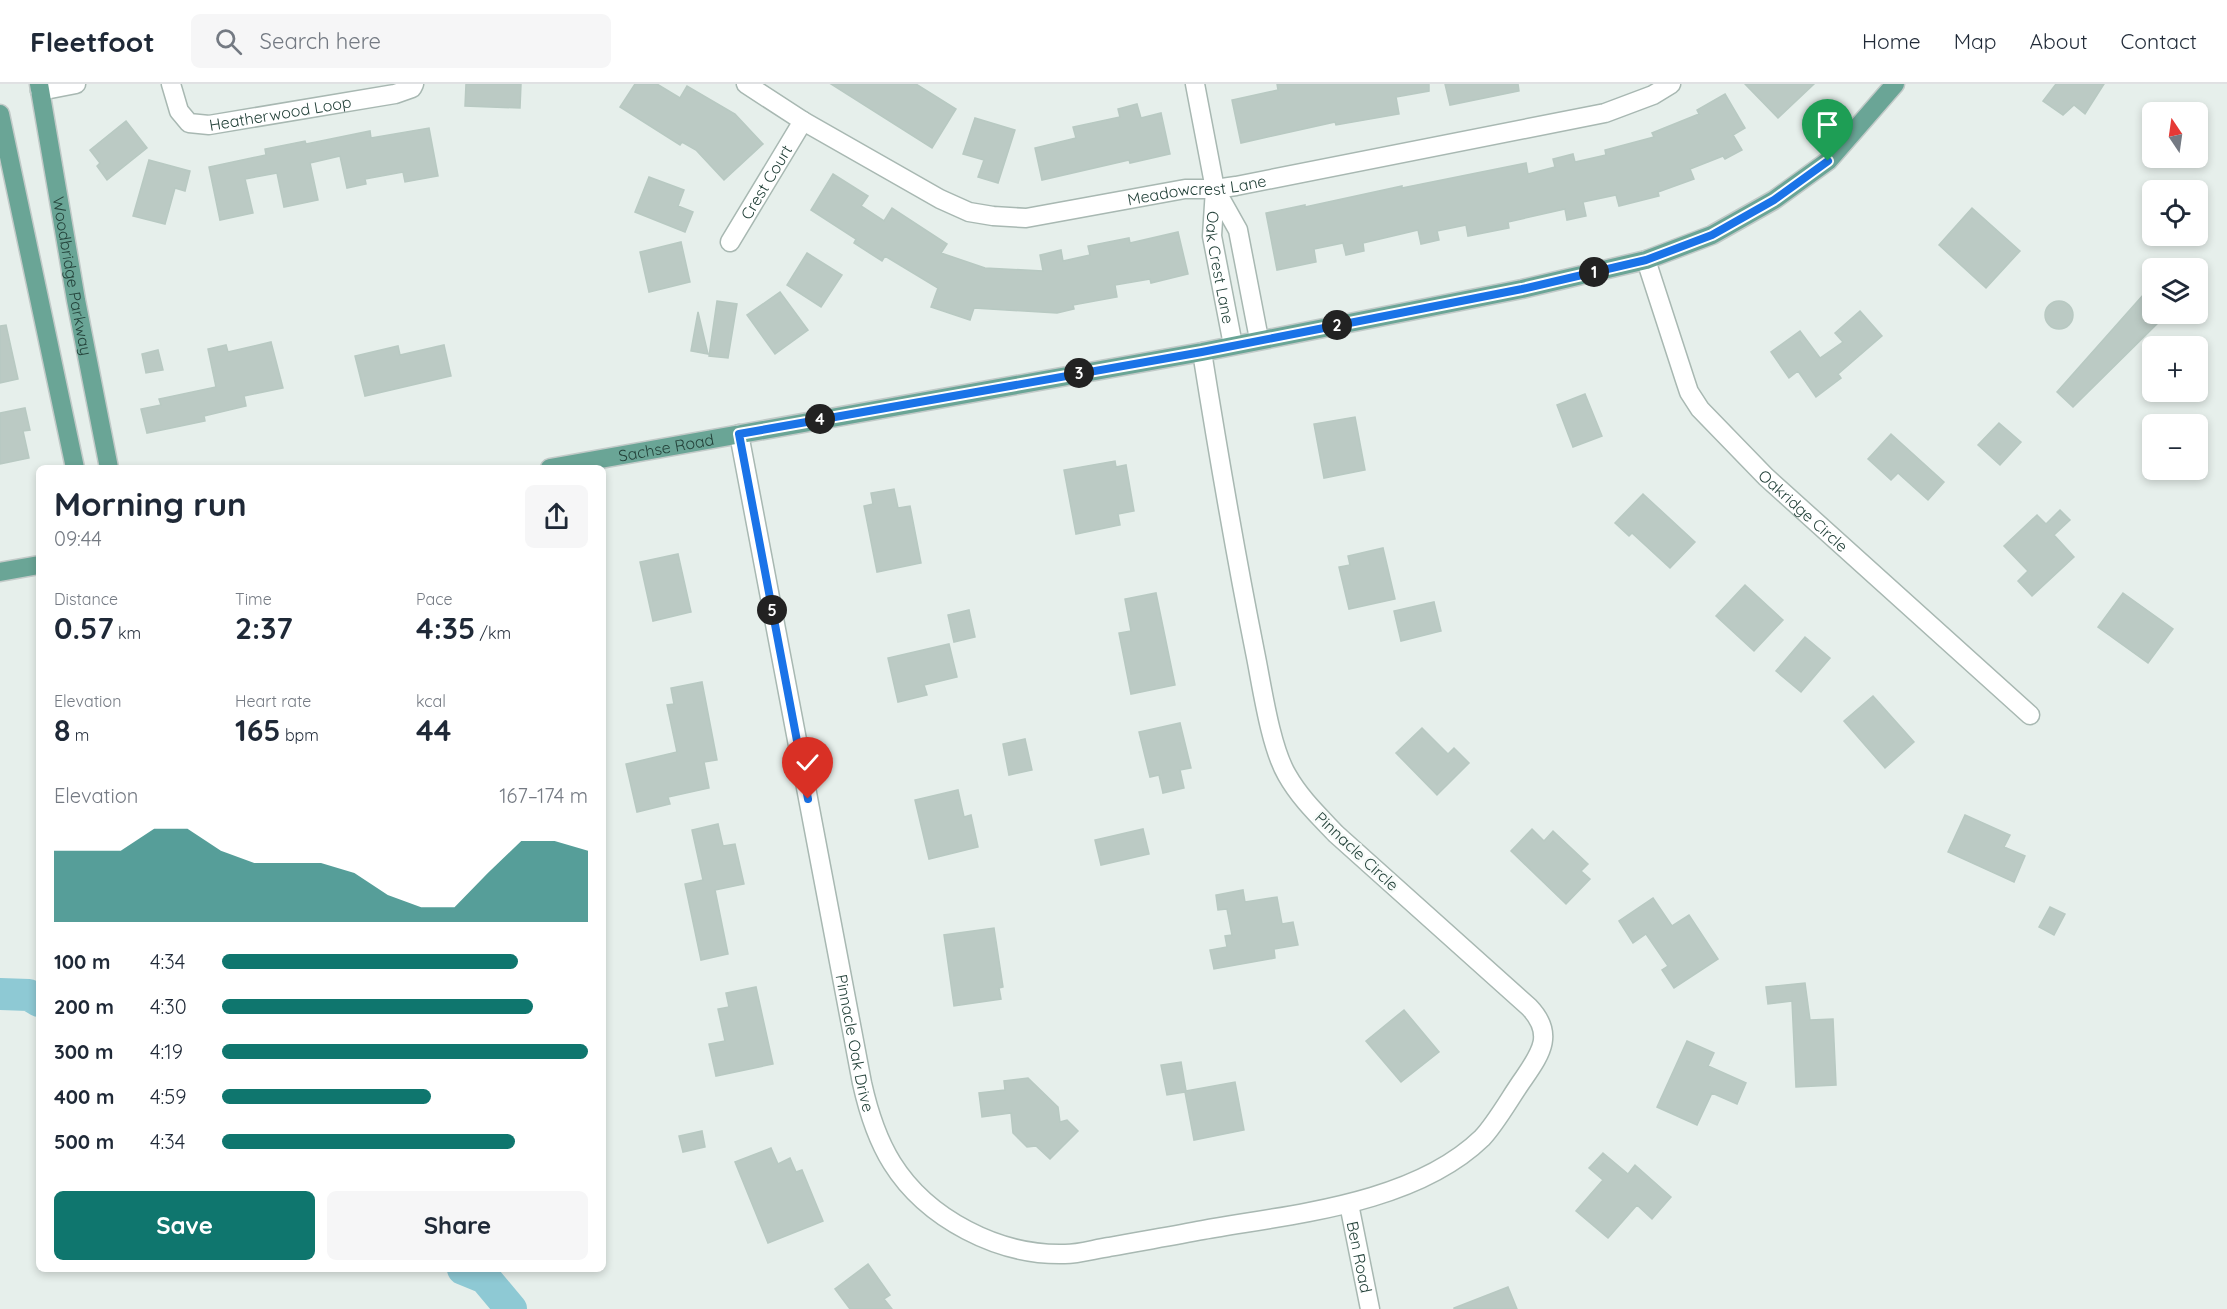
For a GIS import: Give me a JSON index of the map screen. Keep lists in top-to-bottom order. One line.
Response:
{"streets":{"main road":["Woodbridge Parkway","Sachse Road"],"street":["Heatherwood Loop","Crest Court","Meadowcrest Lane","Oak Crest Lane","Oakridge Circle","Pinnacle Circle","Pinnacle Oak Drive","Ben Road"]},"crossings":[["Crest Court","Meadowcrest Lane"],["Meadowcrest Lane","Oak Crest Lane"],["Oak Crest Lane","Sachse Road"],["Sachse Road","Oakridge Circle"],["Sachse Road","Pinnacle Circle"],["Sachse Road","Pinnacle Oak Drive"],["Pinnacle Circle","Pinnacle Oak Drive"],["Pinnacle Circle","Ben Road"],["Pinnacle Oak Drive","Ben Road"]],"north":"top","page":{"header":"Fleetfoot","search":"Search here","nav":["Home","Map","About","Contact"],"map_buttons":["+","−"],"pins":["1","2","3","4","5"],"heading":["Morning run","09:44"],"stats":[["Distance","0.57 km"],["Time","2:37"],["Pace","4:35 /km"],["Elevation","8 m"],["Heart rate","165 bpm"],["kcal","44"]],"chart":["Elevation","167–174 m"],"list":[{"name":"100 m","note":"4:34"},{"name":"200 m","note":"4:30"},{"name":"300 m","note":"4:19"},{"name":"400 m","note":"4:59"},{"name":"500 m","note":"4:34"}],"buttons":["Save","Share"]}}
